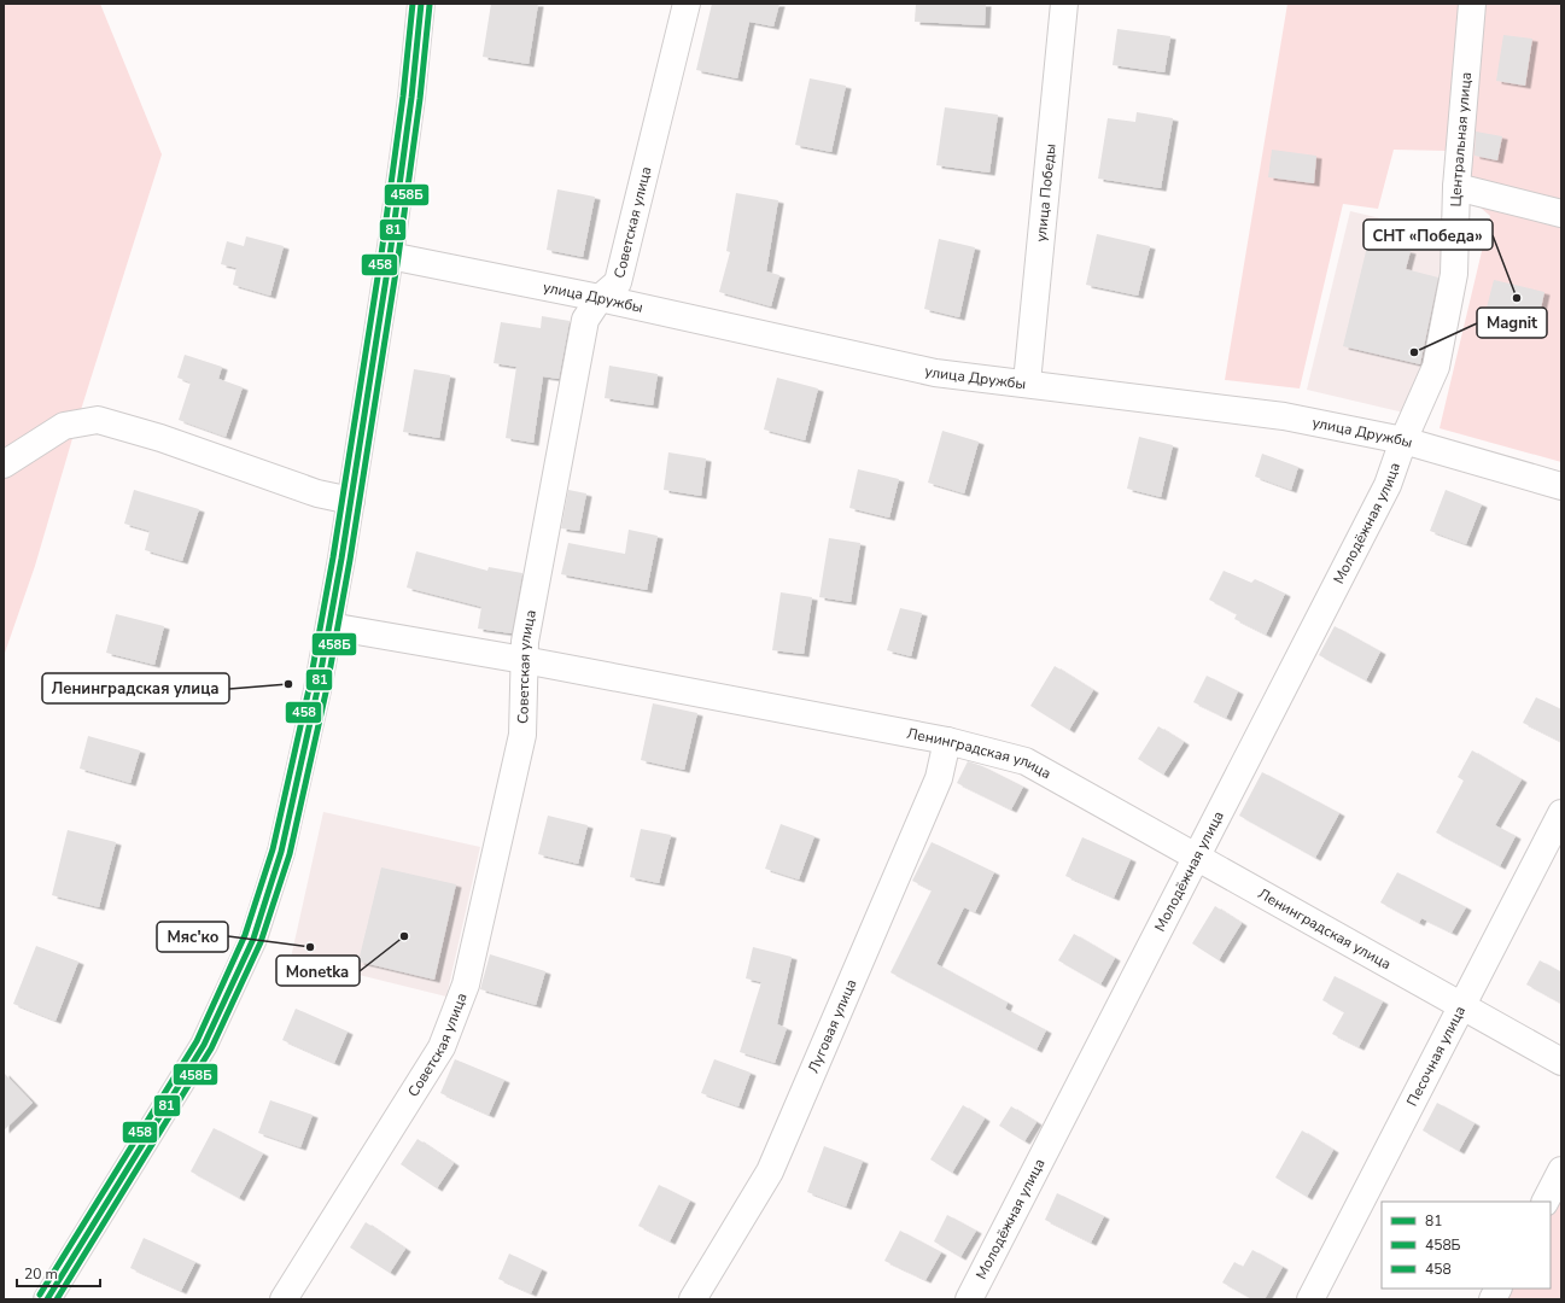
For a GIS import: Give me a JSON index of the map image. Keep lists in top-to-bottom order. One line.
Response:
{"streets":{"street":["Центральная улица","улица Победы","Советская улица","улица Дружбы","Молодёжная улица","Ленинградская улица","Луговая улица","Песочная улица"]},"crossings":[["Центральная улица","улица Дружбы"],["Центральная улица","Молодёжная улица"],["улица Победы","улица Дружбы"],["Советская улица","улица Дружбы"],["Советская улица","Ленинградская улица"],["улица Дружбы","Молодёжная улица"],["Молодёжная улица","Ленинградская улица"],["Ленинградская улица","Луговая улица"],["Ленинградская улица","Песочная улица"]],"places":["СНТ «Победа»","Magnit","Ленинградская улица","Monetka","Мяс'ко"],"lines":["transit line 81","transit line 458","transit line 458Б"],"legend":["81","458Б","458"],"scale_bar":"20 m"}
